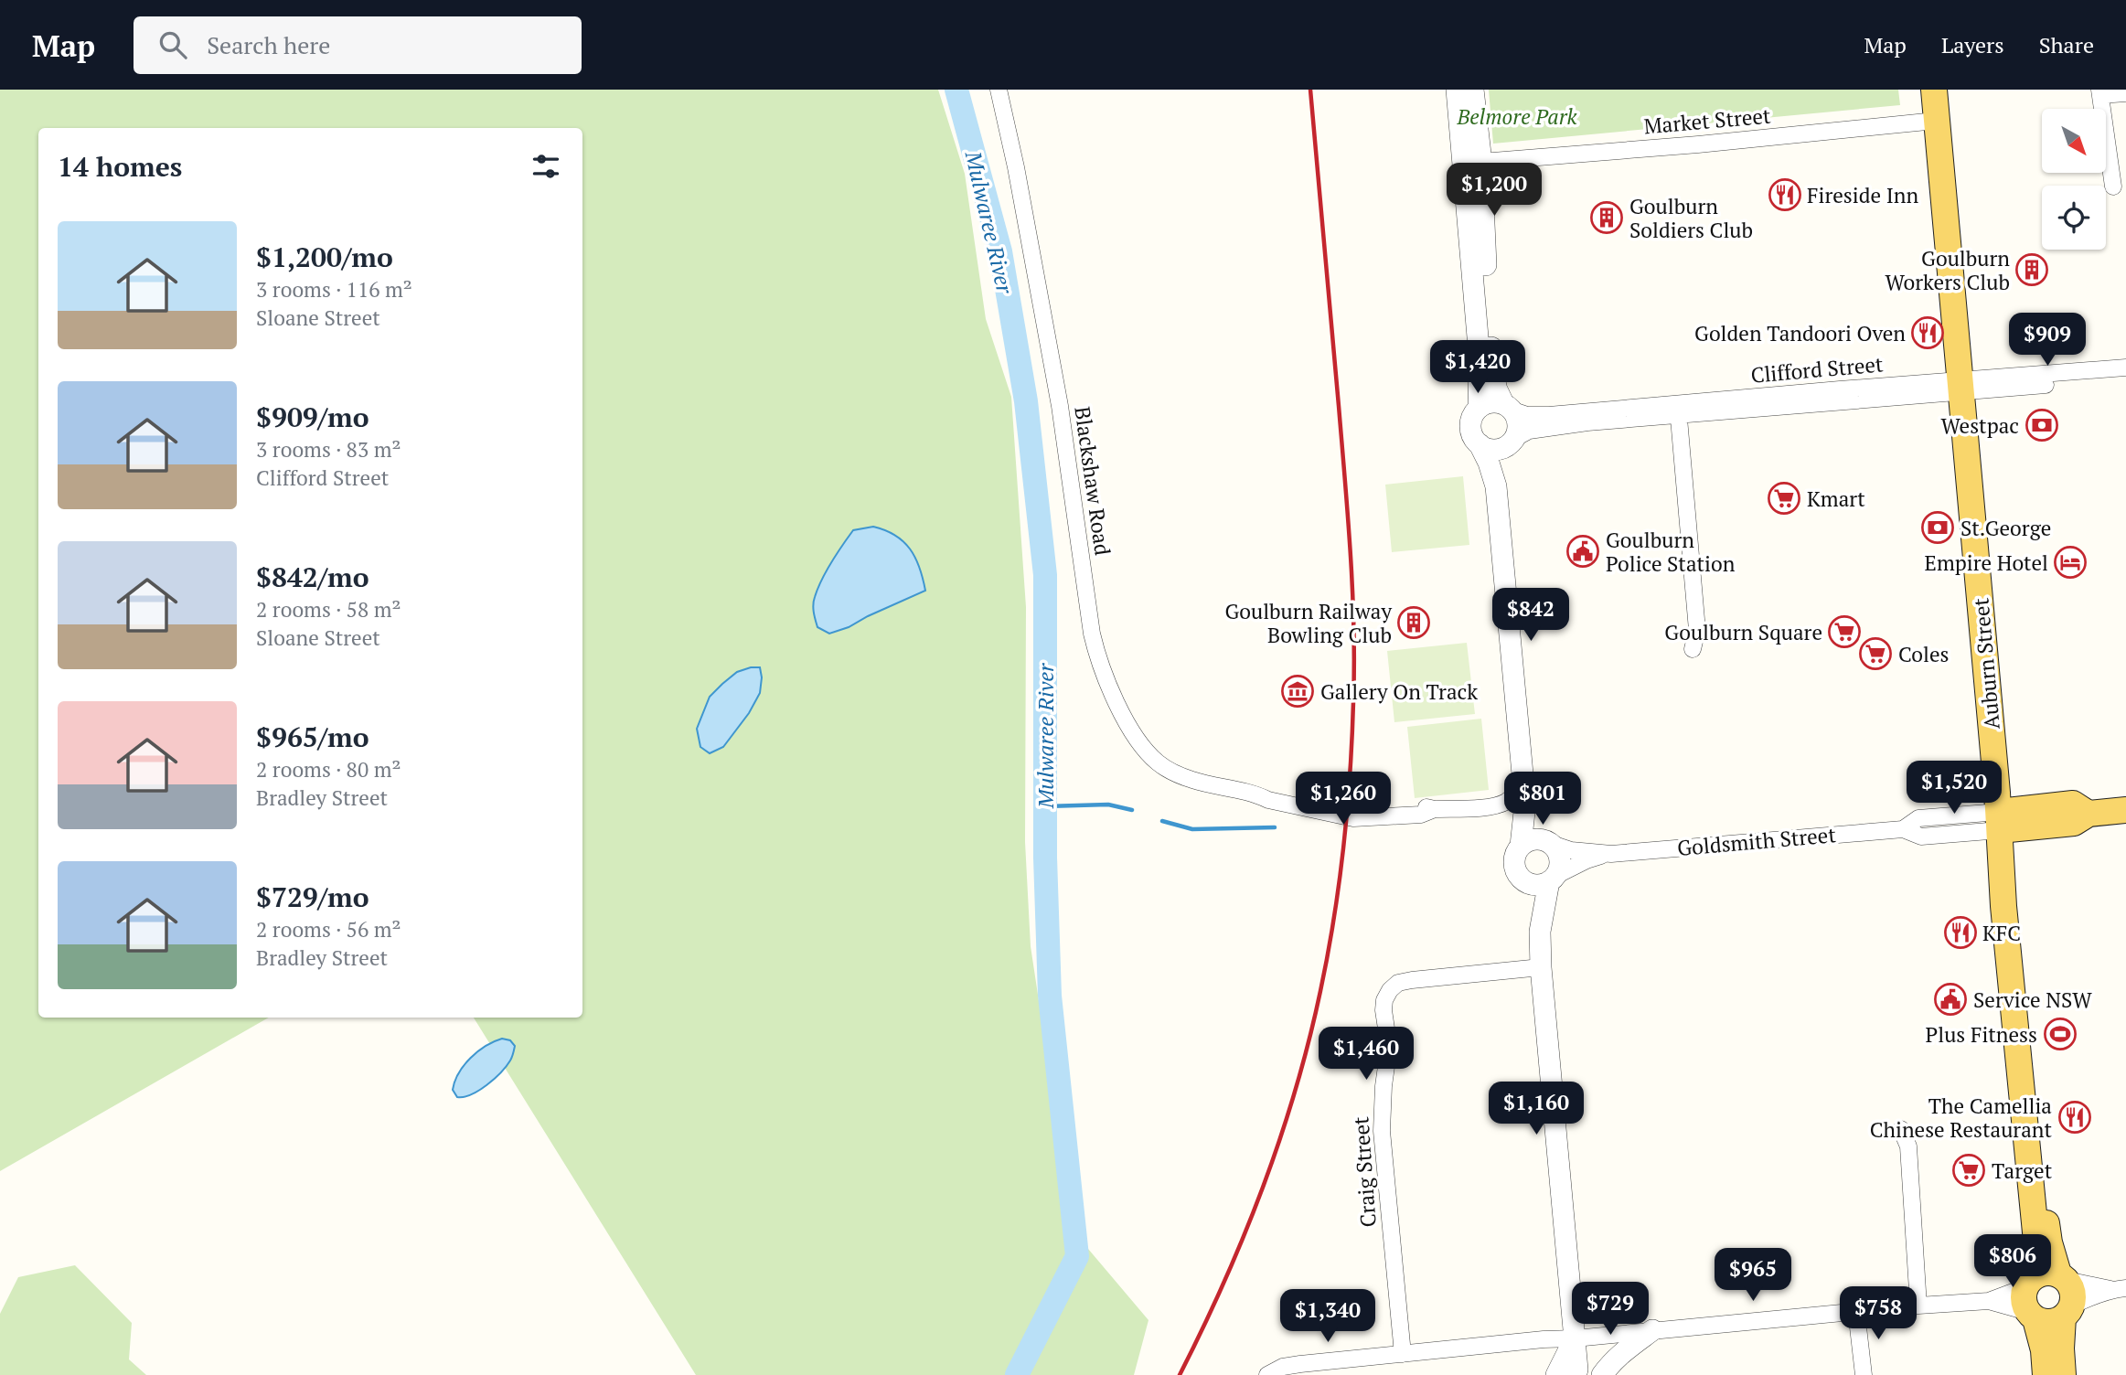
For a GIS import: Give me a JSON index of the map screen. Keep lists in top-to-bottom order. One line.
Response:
{"streets":{"main road":["Auburn Street","Goldsmith Street"],"street":["Market Street","Clifford Street","Blackshaw Road","Craig Street"]},"crossings":[["Market Street","Auburn Street"],["Clifford Street","Auburn Street"],["Blackshaw Road","Goldsmith Street"],["Auburn Street","Goldsmith Street"]],"water":["Mulwaree River"],"parks":["Belmore Park"],"places":{"restaurant":["Fireside Inn","Golden Tandoori Oven","KFC","The Camellia Chinese Restaurant"],"building":["Goulburn Soldiers Club","Goulburn Workers Club","Goulburn Railway Bowling Club"],"bank":["Westpac","St.George"],"supermarket":["Kmart","Goulburn Square","Coles","Target"],"public building":["Goulburn Police Station","Service NSW"],"hotel":["Empire Hotel"],"museum":["Gallery On Track"],"sports":["Plus Fitness"]},"north":"bottom right","page":{"header":"Map","search":"Search here","nav":["Map","Layers","Share"],"heading":"14 homes","price":["$1,200","$909","$1,420","$842","$1,520","$1,260","$801","$1,460","$1,160","$806","$965","$729","$758","$1,340"],"list":[{"name":"$1,200/mo","note":"3 rooms · 116 m² · Sloane Street"},{"name":"$909/mo","note":"3 rooms · 83 m² · Clifford Street"},{"name":"$842/mo","note":"2 rooms · 58 m² · Sloane Street"},{"name":"$965/mo","note":"2 rooms · 80 m² · Bradley Street"},{"name":"$729/mo","note":"2 rooms · 56 m² · Bradley Street"}]}}
